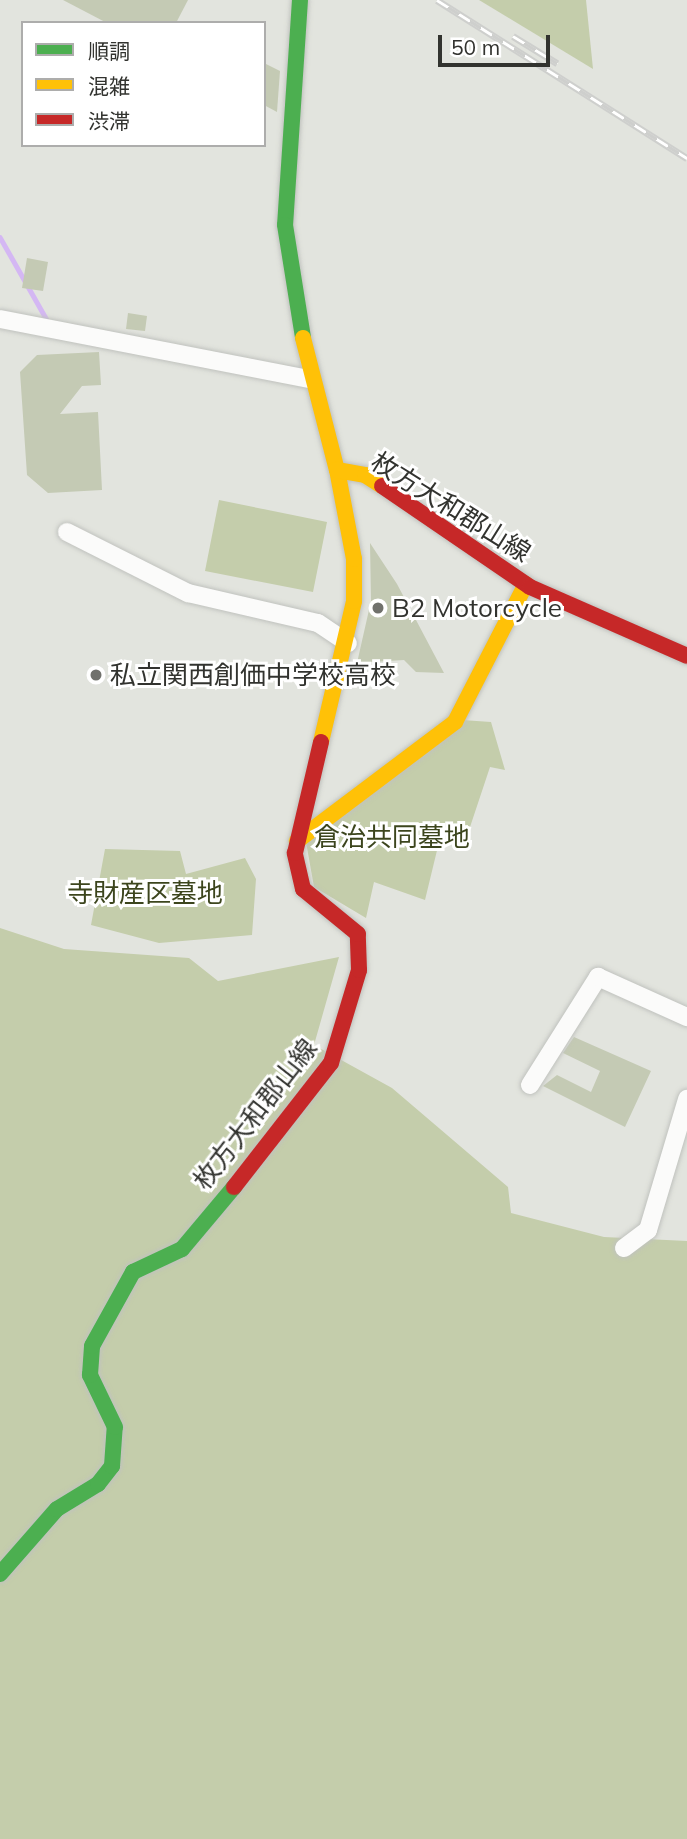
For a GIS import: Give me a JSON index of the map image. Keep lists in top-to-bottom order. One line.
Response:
{"streets":{"main road":["枚方大和郡山線"]},"parks":["倉治共同墓地","寺財産区墓地"],"places":["B2 Motorcycle","私立関西創価中学校高校"],"legend":["順調","混雑","渋滞"],"scale_bar":"50 m"}
